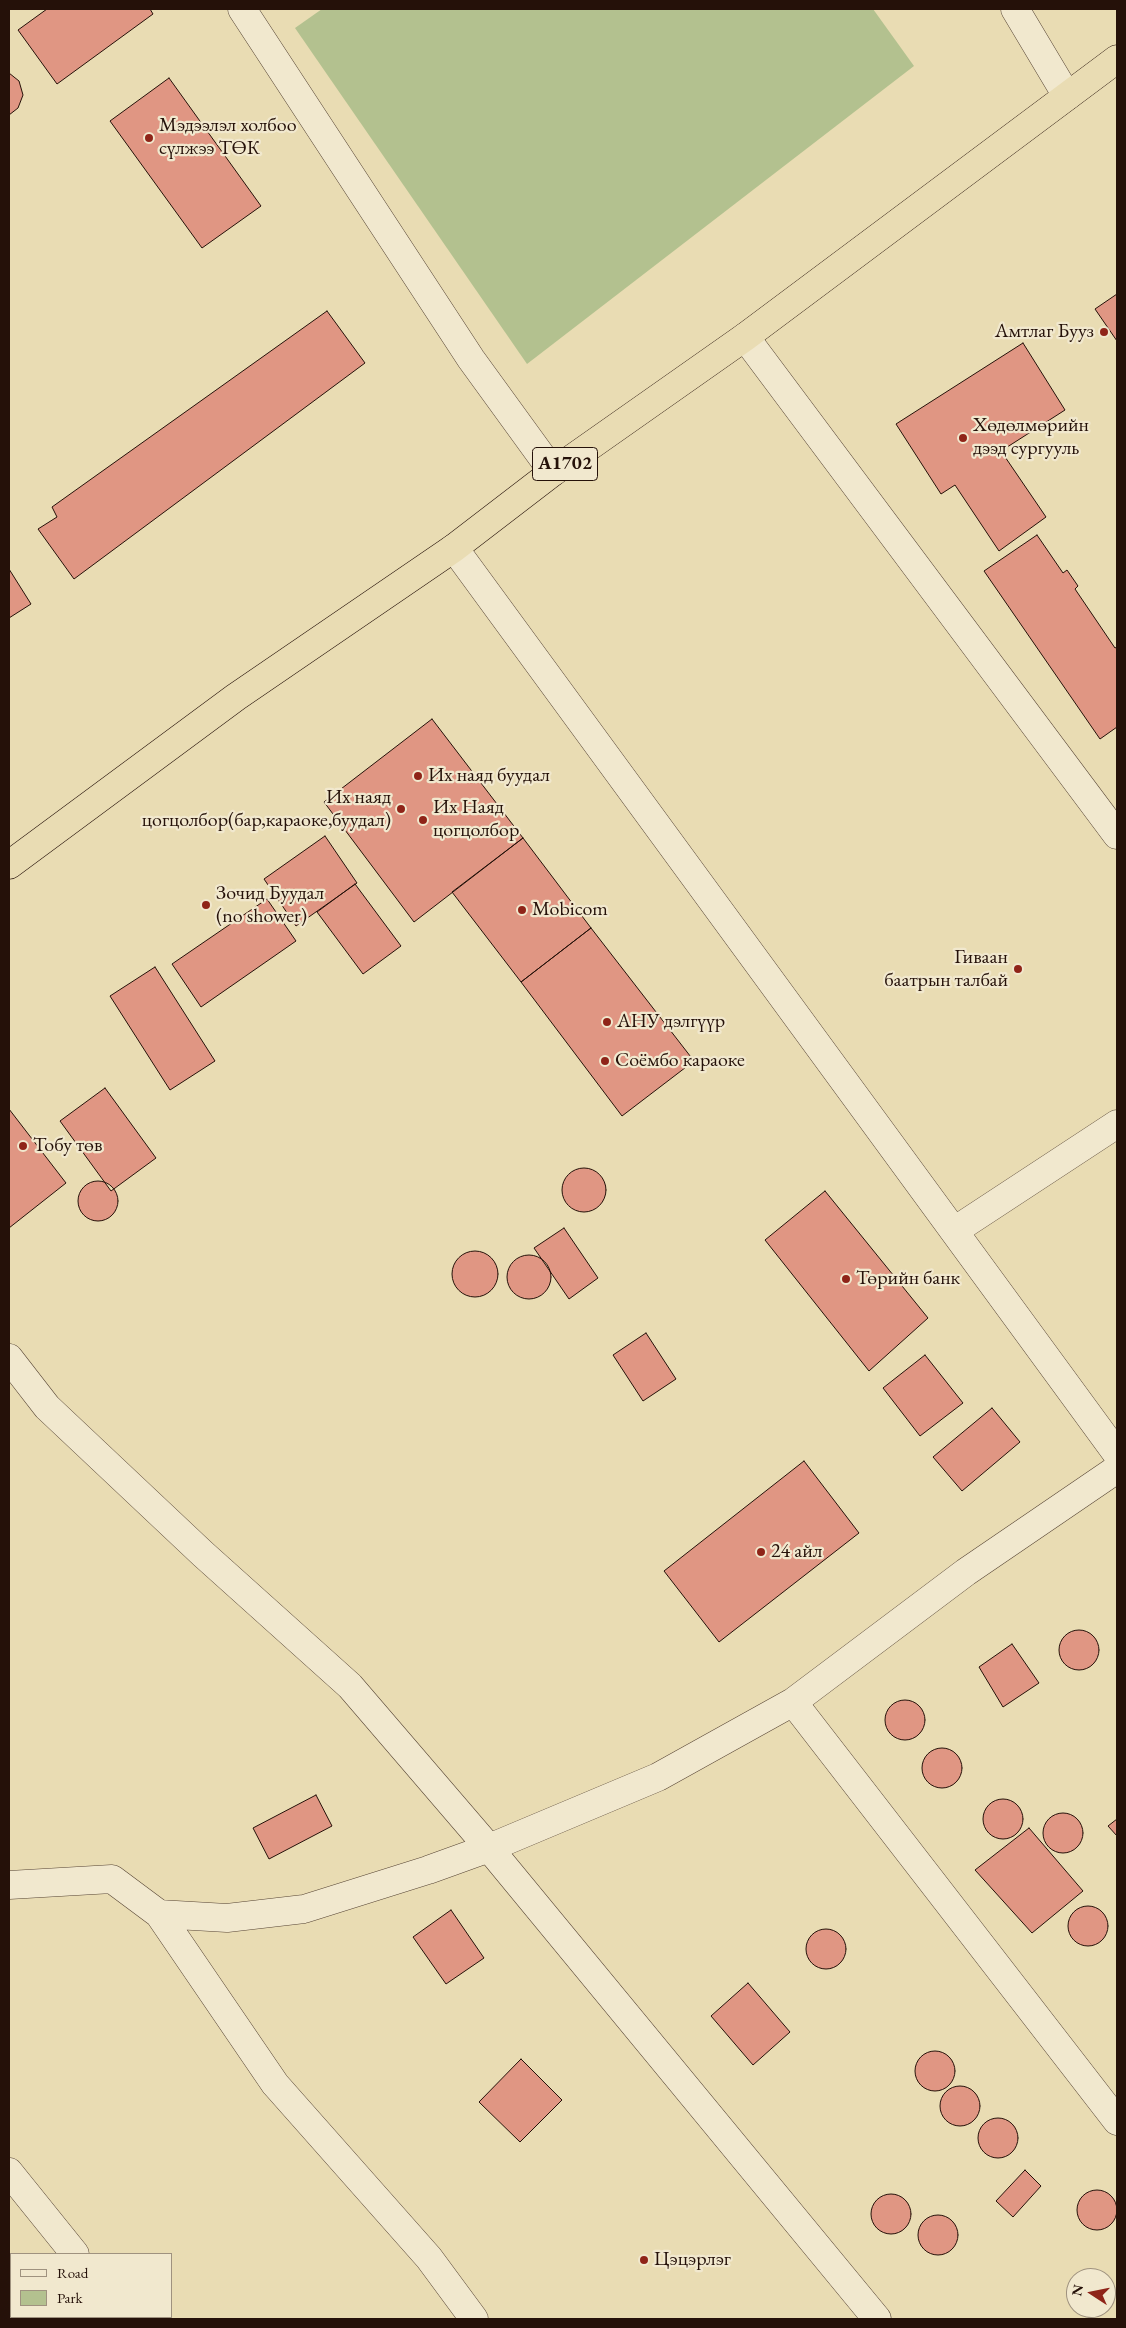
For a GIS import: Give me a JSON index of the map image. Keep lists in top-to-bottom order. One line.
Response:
{"streets":{"highway":["A1702"]},"places":["Мэдээлэл холбоо сүлжээ ТӨК","Амтлаг Бууз","Хөдөлмөрийн дээд сургууль","Их наяд буудал","Их наяд цогцолбор(бар,караоке,буудал)","Их Наяд цогцолбор","Зочид Буудал (no shower)","Mobicom","Гиваан баатрын талбай","АНУ дэлгүүр","Соёмбо караоке","Тобу төв","Төрийн банк","24 айл","Цэцэрлэг"],"legend":["Road","Park"],"north":"left"}
